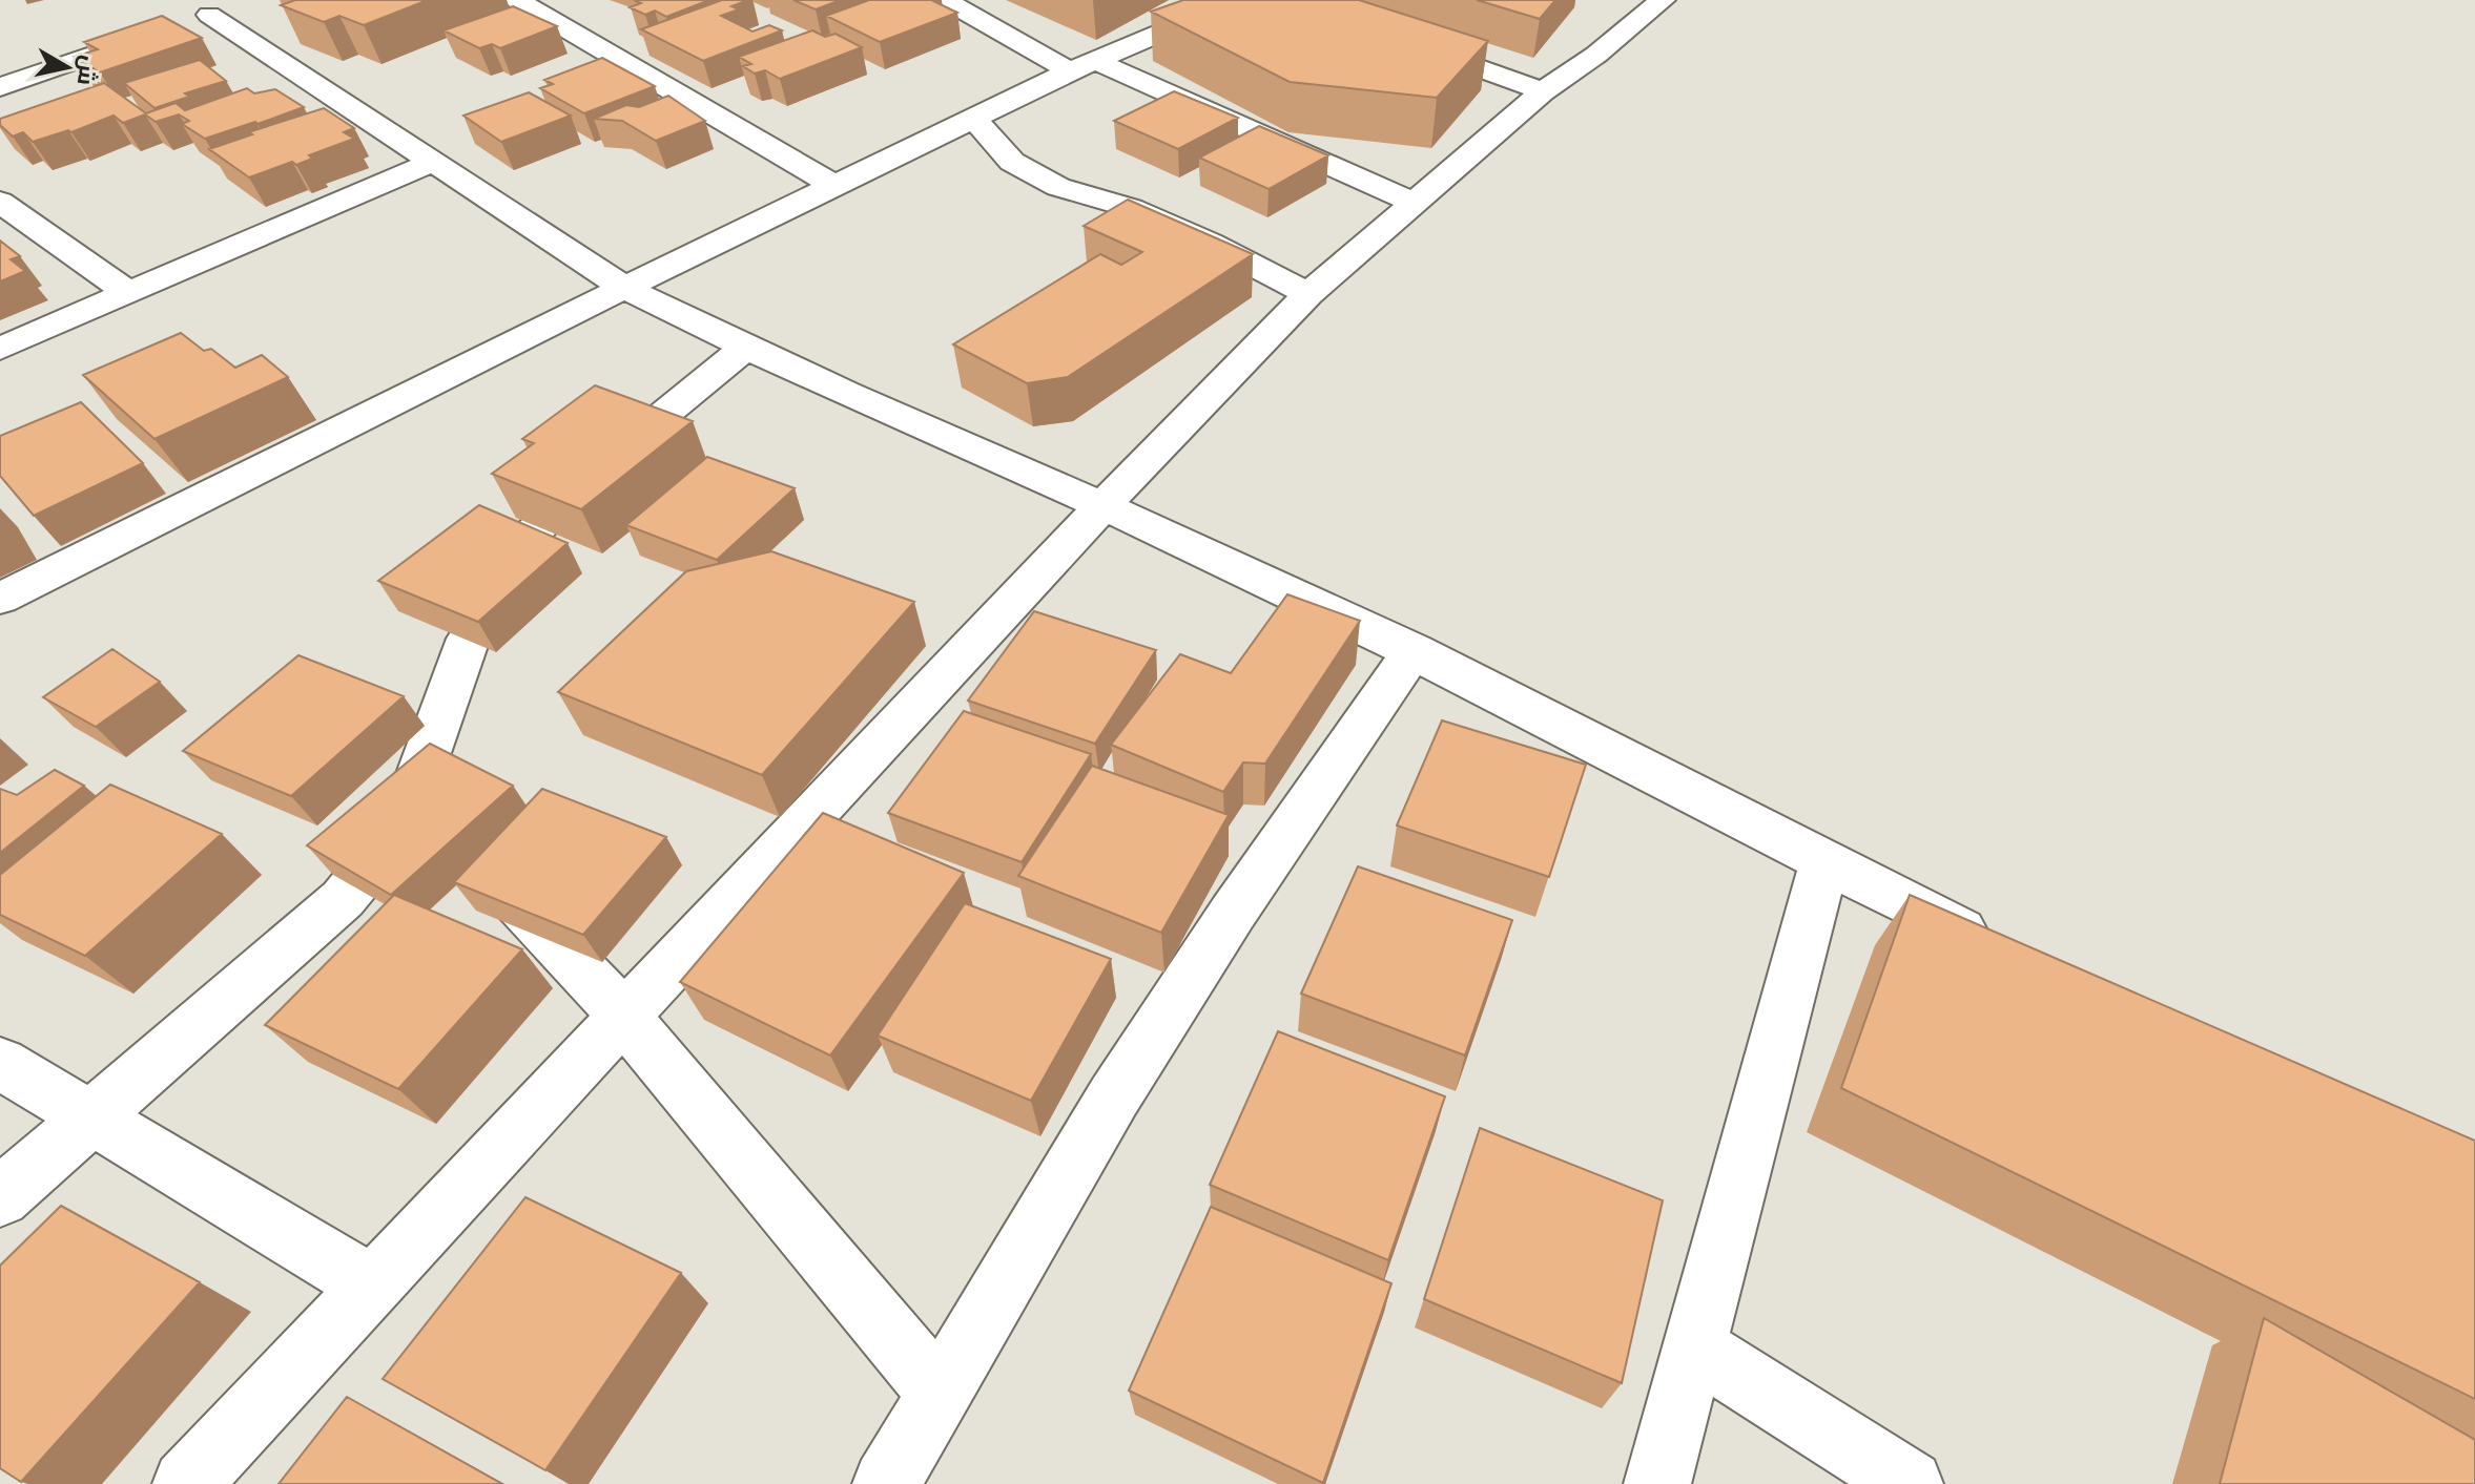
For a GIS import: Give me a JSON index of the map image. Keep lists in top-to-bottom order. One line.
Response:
{"north":"right"}
